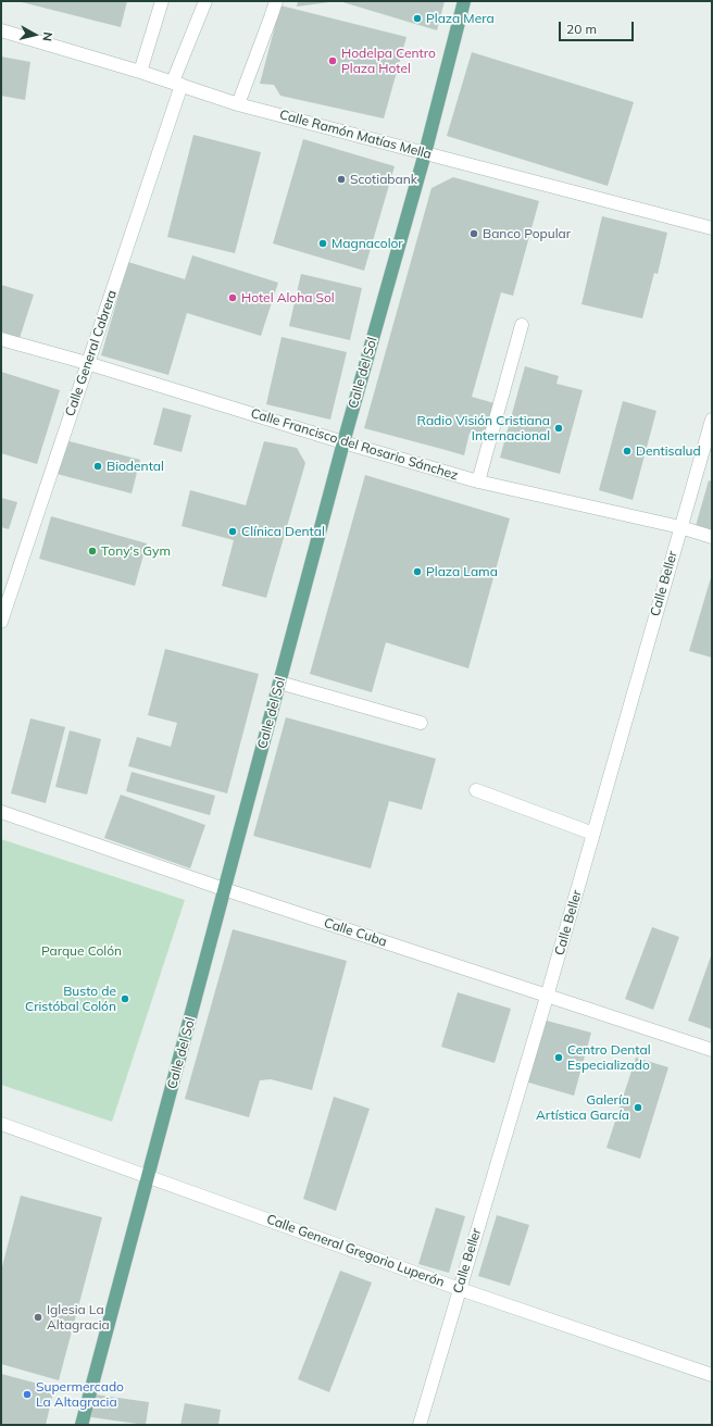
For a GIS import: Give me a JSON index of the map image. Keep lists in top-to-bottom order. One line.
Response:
{"streets":{"main road":["Calle del Sol"],"street":["Calle Ramón Matías Mella","Calle General Cabrera","Calle Francisco del Rosario Sánchez","Calle Beller","Calle Cuba","Calle General Gregorio Luperón"]},"crossings":[["Calle Ramón Matías Mella","Calle General Cabrera"],["Calle Ramón Matías Mella","Calle del Sol"],["Calle General Cabrera","Calle Francisco del Rosario Sánchez"],["Calle del Sol","Calle Francisco del Rosario Sánchez"],["Calle del Sol","Calle Cuba"],["Calle del Sol","Calle General Gregorio Luperón"],["Calle Francisco del Rosario Sánchez","Calle Beller"],["Calle Beller","Calle Cuba"],["Calle Beller","Calle General Gregorio Luperón"]],"parks":["Parque Colón"],"places":["Plaza Mera","Hodelpa Centro Plaza Hotel","Scotiabank","Banco Popular","Magnacolor","Hotel Aloha Sol","Radio Visión Cristiana Internacional","Dentisalud","Biodental","Clínica Dental","Tony's Gym","Plaza Lama","Busto de Cristóbal Colón","Centro Dental Especializado","Galería Artística García","Iglesia La Altagracia","Supermercado La Altagracia"],"scale_bar":"20 m","north":"right"}
